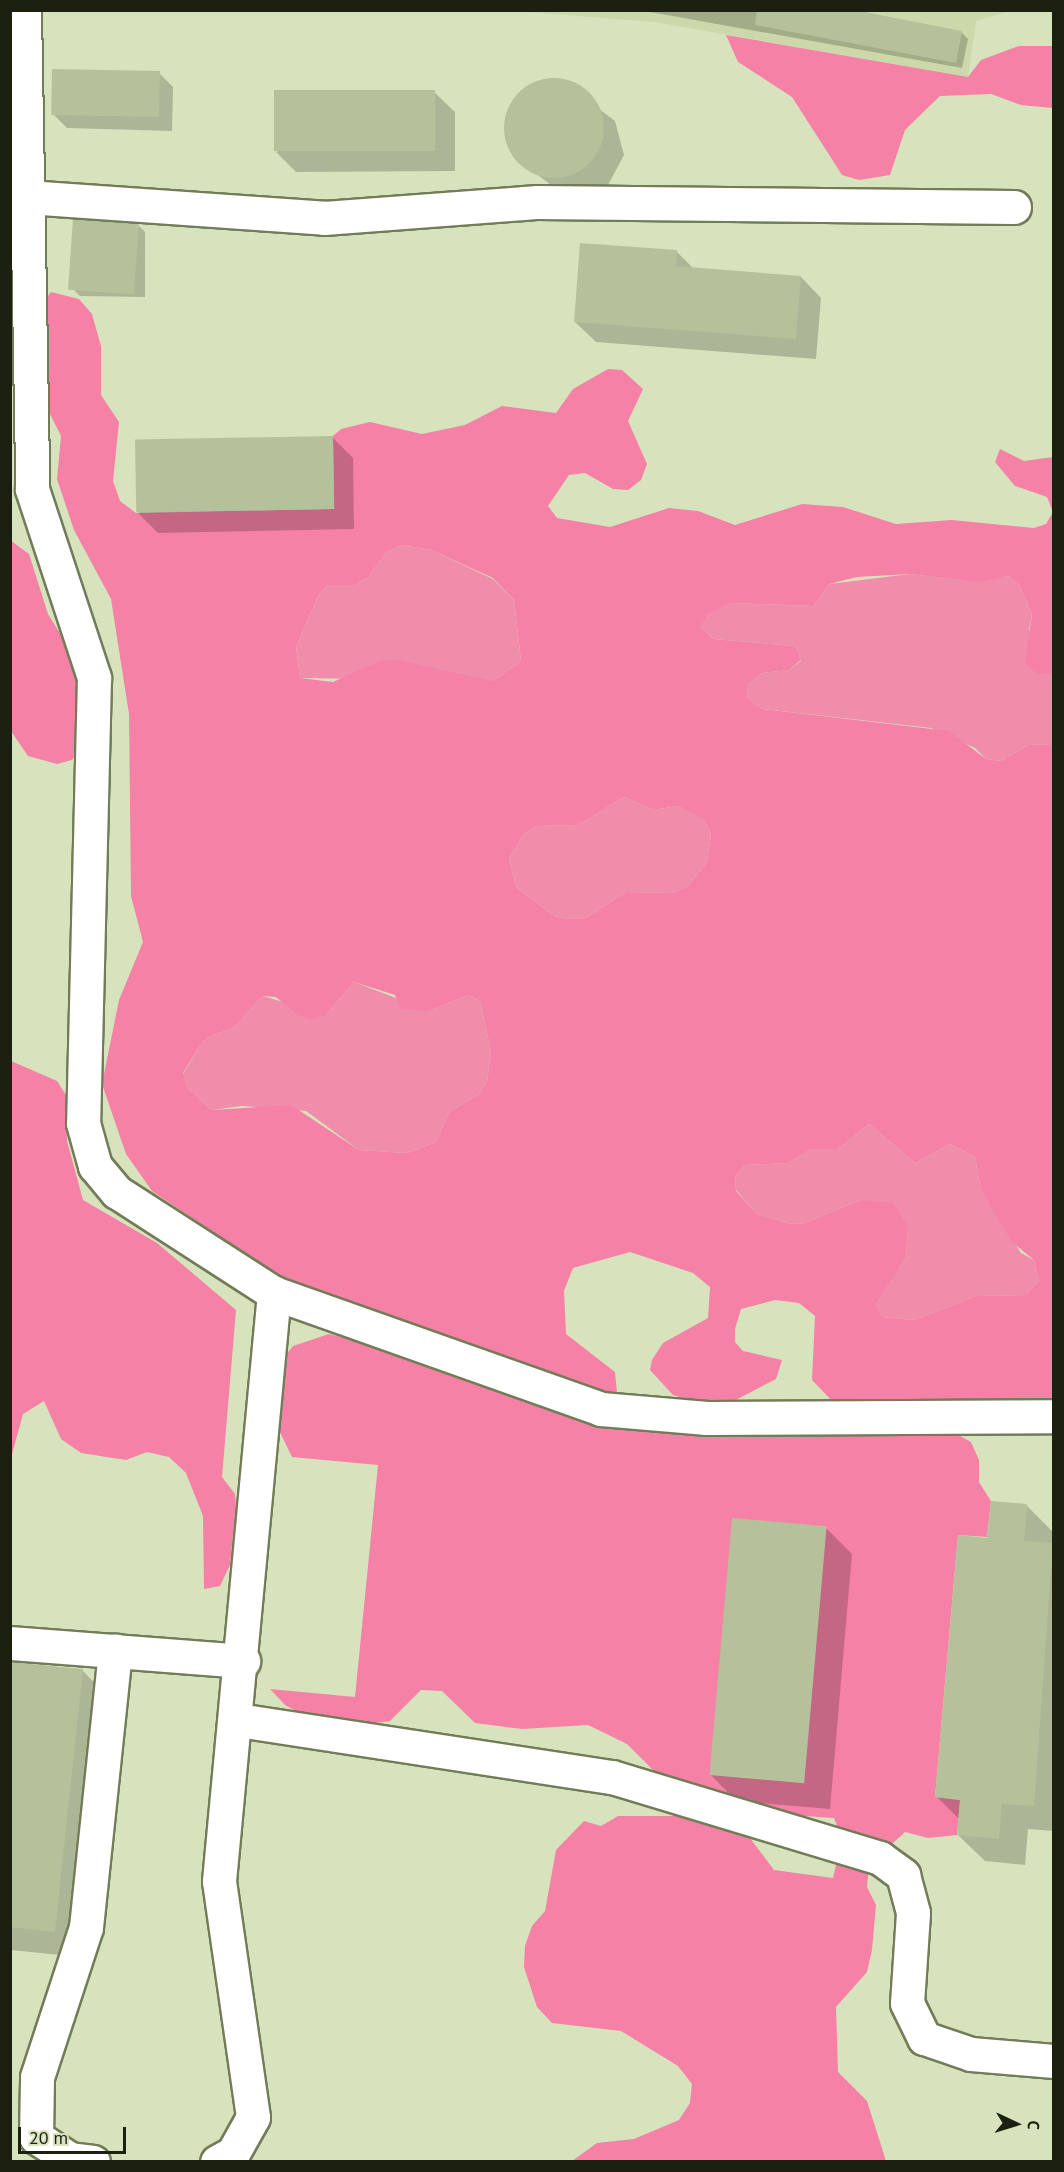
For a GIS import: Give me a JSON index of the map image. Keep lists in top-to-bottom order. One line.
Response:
{"scale_bar":"20 m","north":"right"}
